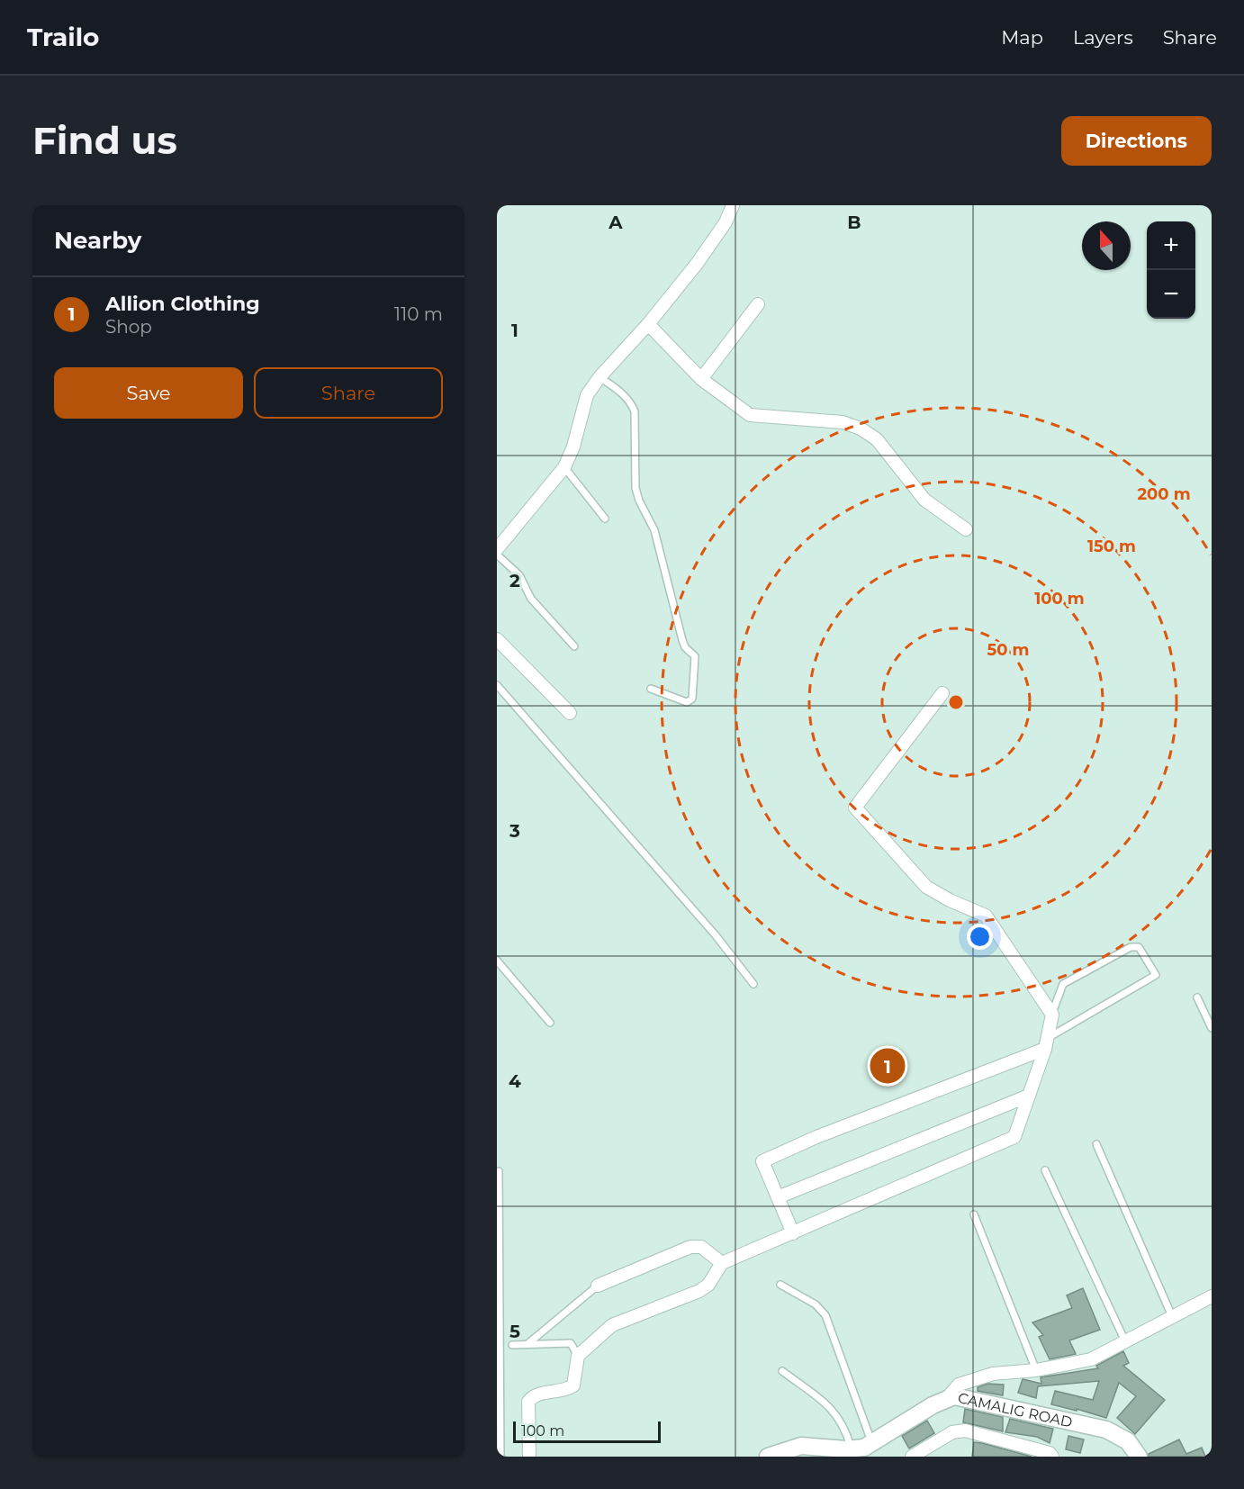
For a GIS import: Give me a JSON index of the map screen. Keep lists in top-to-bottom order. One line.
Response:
{"streets":{"main road":["CAMALIG ROAD"]},"scale_bar":"100 m","north":"top","page":{"header":"Trailo","nav":["Map","Layers","Share"],"buttons":["Directions",["Save","Share"]],"title":"Find us","heading":"Nearby","map_buttons":["+","−"],"list":[{"mark":"1","name":"Allion Clothing","note":"Shop","value":"110 m"}],"pins":"1","scale":"100 m"},"grid":{"columns":["A","B"],"rows":["1","2","3","4","5"]},"rings":["200 m","150 m","100 m","50 m"]}
